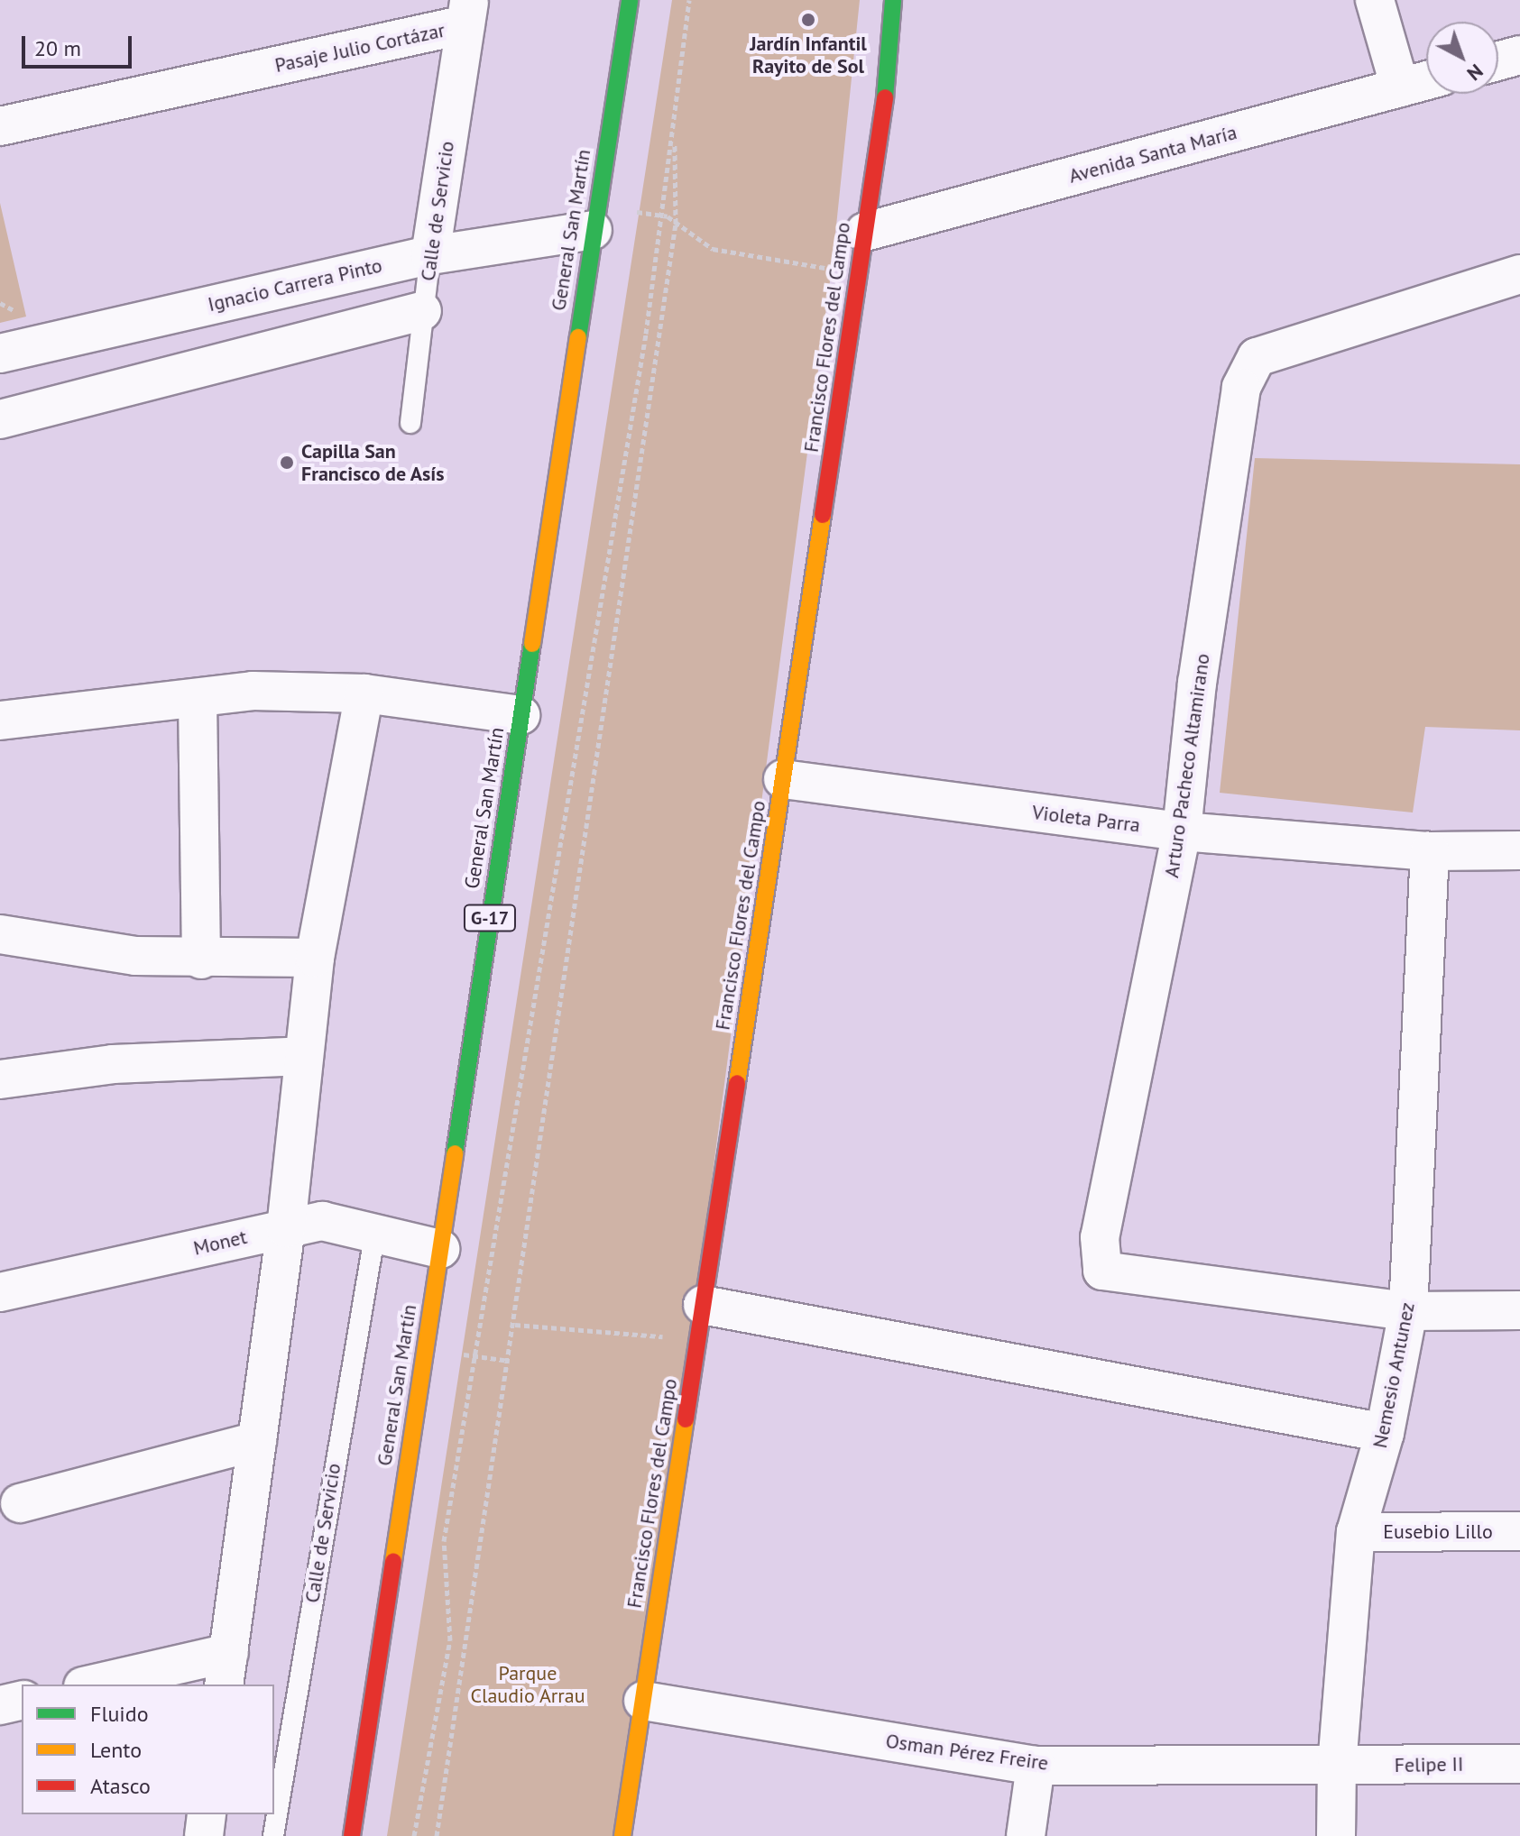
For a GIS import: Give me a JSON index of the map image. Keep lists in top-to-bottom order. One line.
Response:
{"streets":{"main road":["General San Martín","Francisco Flores del Campo","G-17"],"street":["Pasaje Julio Cortázar","Avenida Santa María","Calle de Servicio","Ignacio Carrera Pinto","Arturo Pacheco Altamirano","Violeta Parra","Monet","Nemesio Antunez","Eusebio Lillo","Osman Pérez Freire","Felipe II"]},"crossings":[["Pasaje Julio Cortázar","Calle de Servicio"],["Avenida Santa María","Francisco Flores del Campo"],["Calle de Servicio","Ignacio Carrera Pinto"],["Calle de Servicio","Monet"],["General San Martín","Ignacio Carrera Pinto"],["General San Martín","Monet"],["Francisco Flores del Campo","Violeta Parra"],["Francisco Flores del Campo","Osman Pérez Freire"],["Arturo Pacheco Altamirano","Violeta Parra"],["Arturo Pacheco Altamirano","Nemesio Antunez"],["Violeta Parra","Nemesio Antunez"],["Nemesio Antunez","Eusebio Lillo"],["Nemesio Antunez","Osman Pérez Freire"],["Nemesio Antunez","Felipe II"],["Osman Pérez Freire","Felipe II"]],"parks":["Parque Claudio Arrau"],"places":["Jardín Infantil Rayito de Sol","Capilla San Francisco de Asís"],"legend":["Fluido","Lento","Atasco"],"scale_bar":"20 m","north":"bottom right"}
